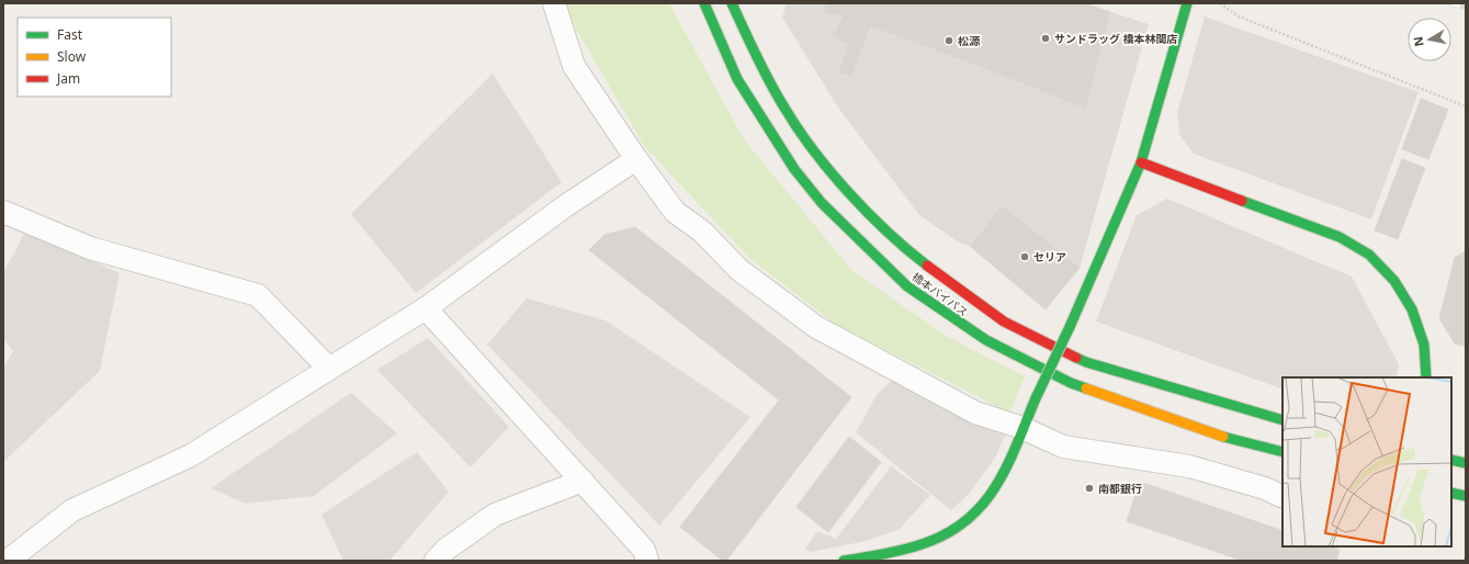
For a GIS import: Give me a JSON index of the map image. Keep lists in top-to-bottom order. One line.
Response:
{"streets":{"main road":["橋本バイパス"]},"places":["サンドラッグ 橋本林間店","松源","セリア","南都銀行"],"legend":["Fast","Slow","Jam"],"north":"left"}
